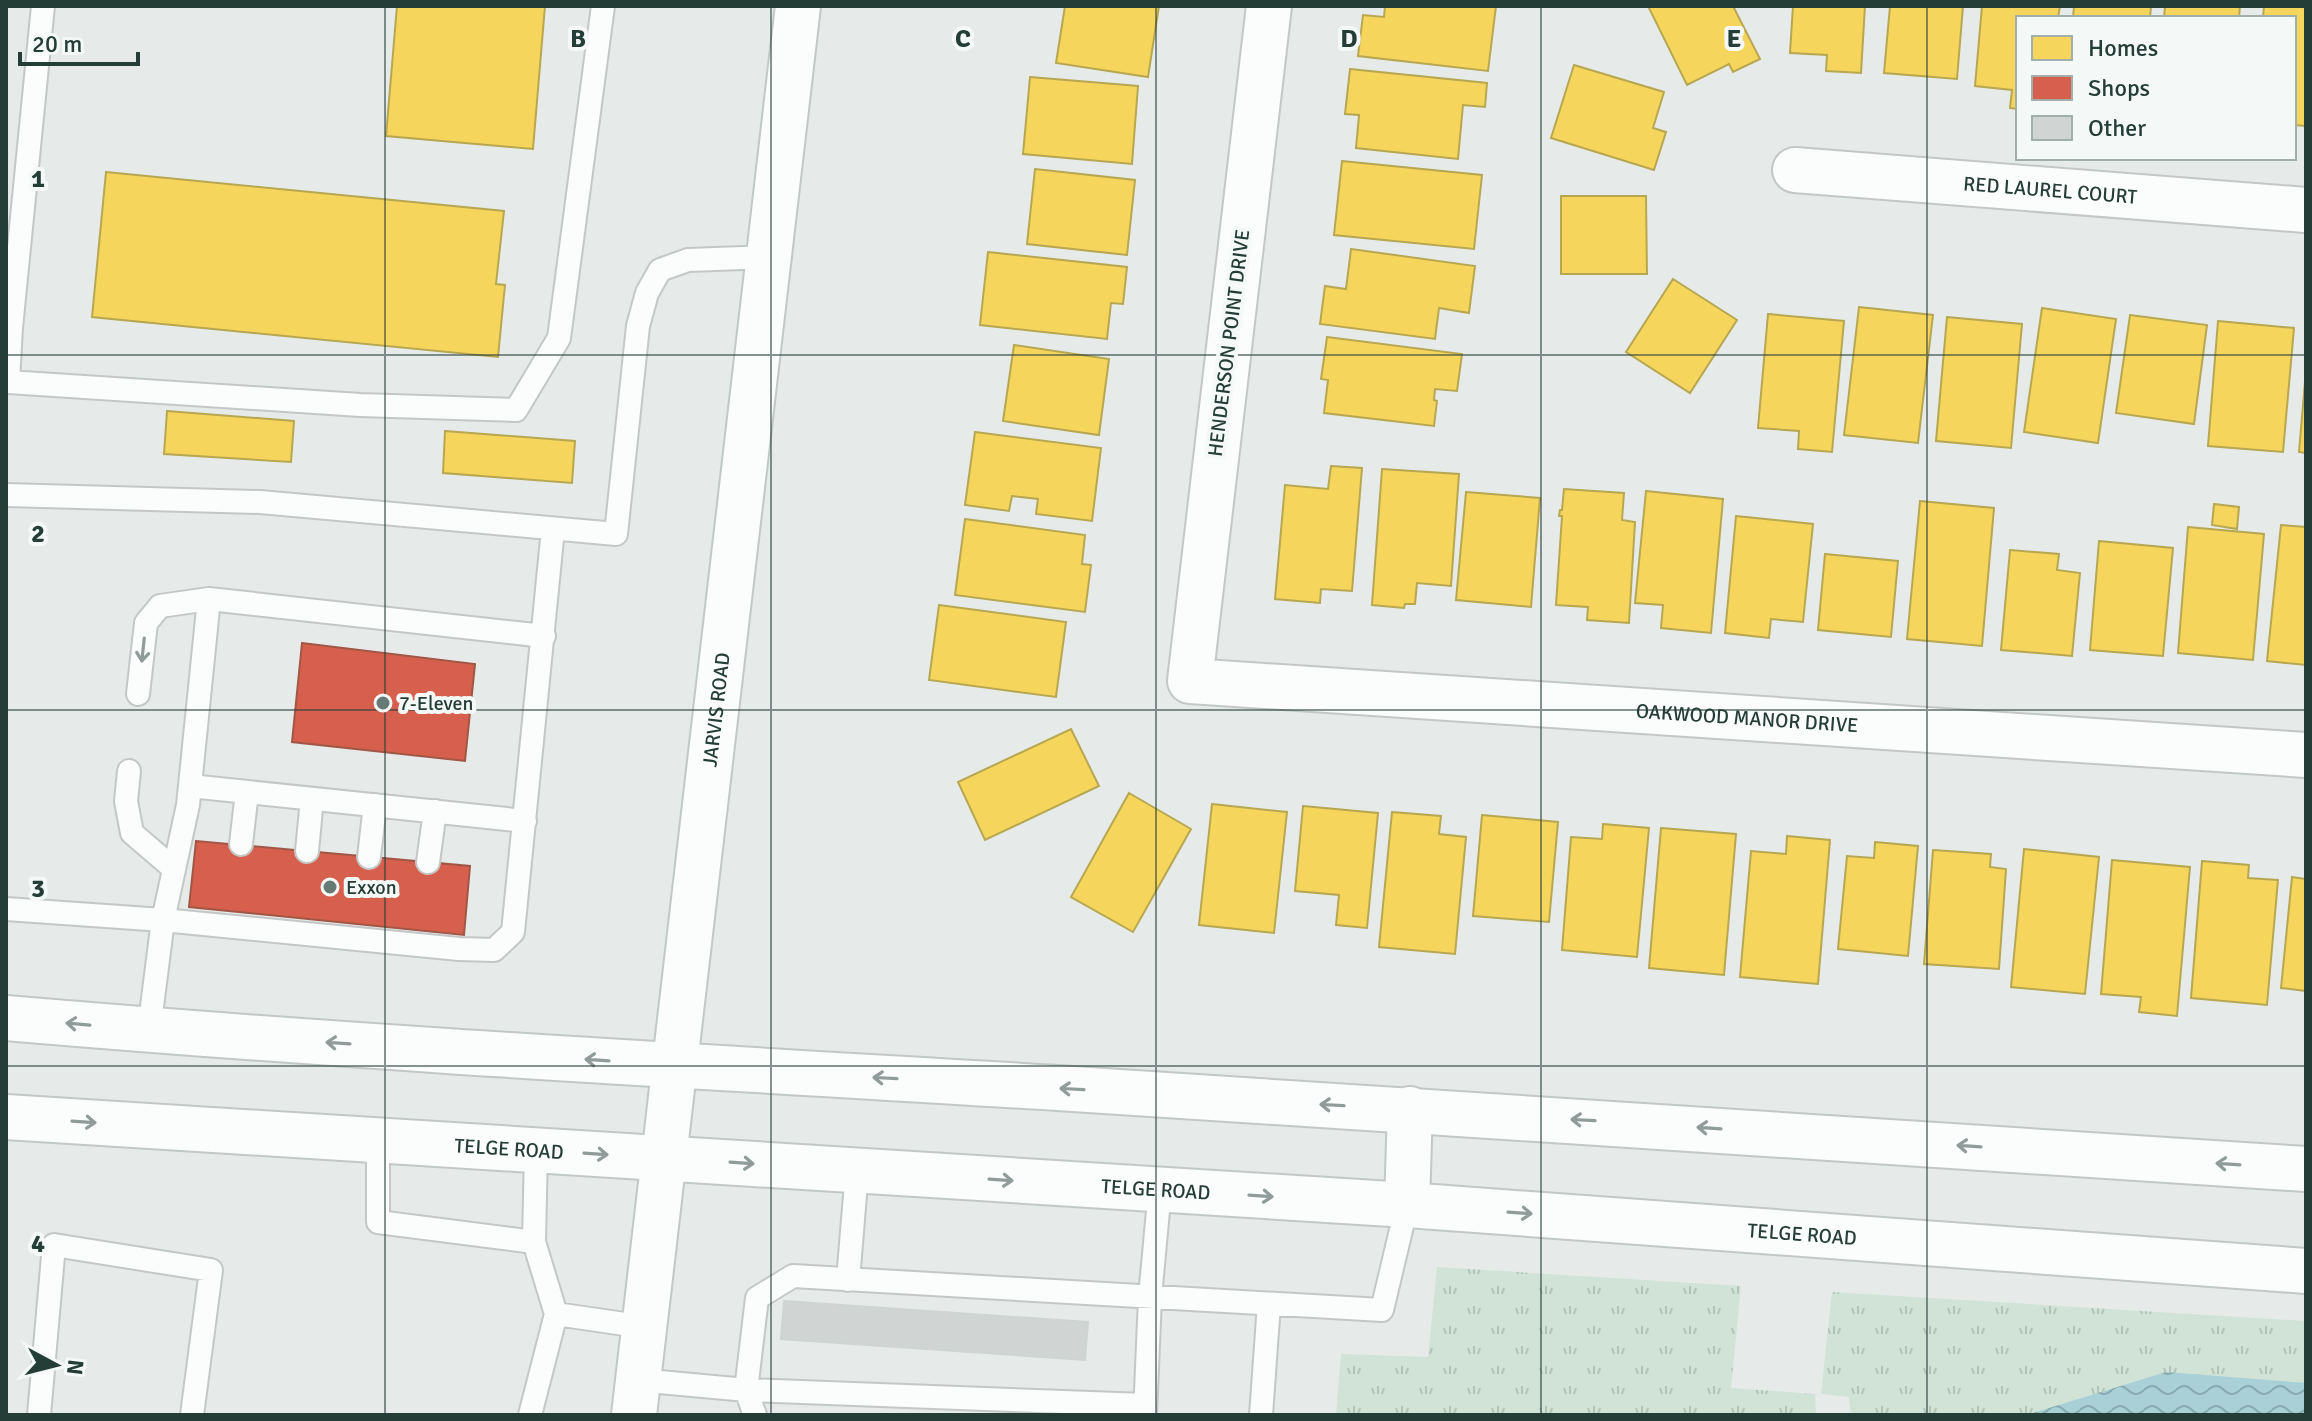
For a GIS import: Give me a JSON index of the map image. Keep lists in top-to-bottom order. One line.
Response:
{"streets":{"main road":["RED LAUREL COURT","HENDERSON POINT DRIVE","JARVIS ROAD","OAKWOOD MANOR DRIVE","TELGE ROAD"]},"crossings":[["HENDERSON POINT DRIVE","OAKWOOD MANOR DRIVE"],["JARVIS ROAD","TELGE ROAD"]],"places":["7-Eleven","Exxon"],"legend":["Homes","Shops","Other"],"scale_bar":"20 m","north":"right","grid":{"columns":["B","C","D","E"],"rows":["1","2","3","4"]}}
